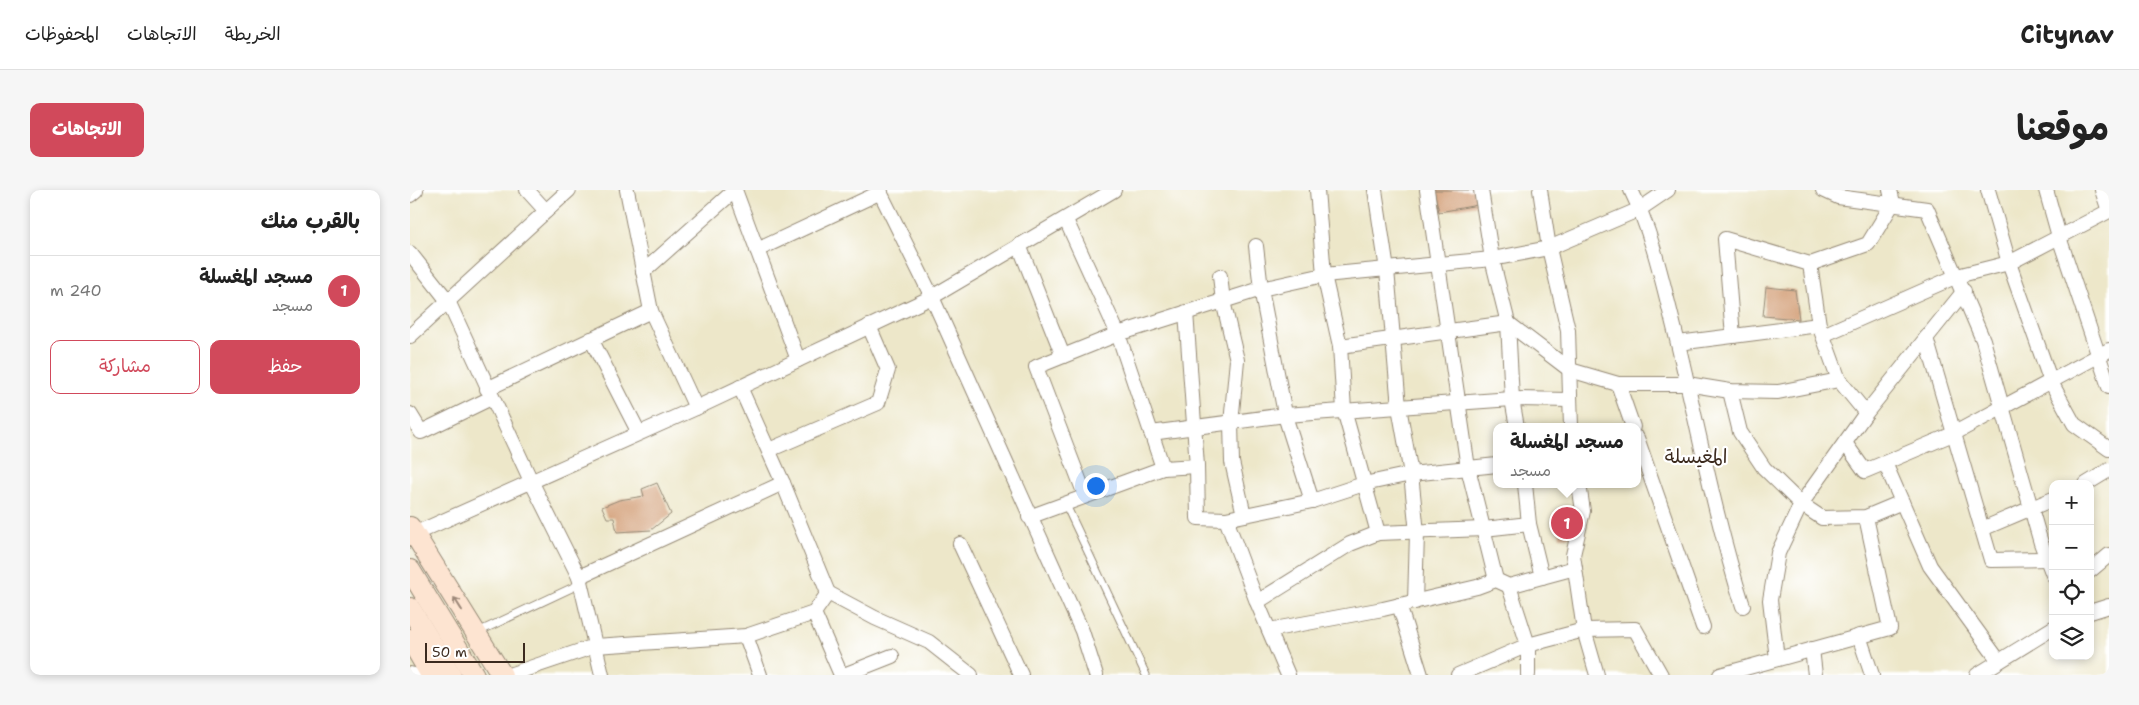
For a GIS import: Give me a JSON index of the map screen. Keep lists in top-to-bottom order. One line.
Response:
{"districts":["المغيسلة"],"scale_bar":"50 m","page":{"header":"Citynav","nav":["الخريطة","الاتجاهات","المحفوظات"],"title":"موقعنا","buttons":["الاتجاهات",["حفظ","مشاركة"]],"heading":"بالقرب منك","list":[{"mark":"1","name":"مسجد المغسلة","note":"مسجد","value":"240 m"}],"popup":["مسجد المغسلة","مسجد"],"map_buttons":["+","−"],"pins":"1","scale":"50 m"}}
